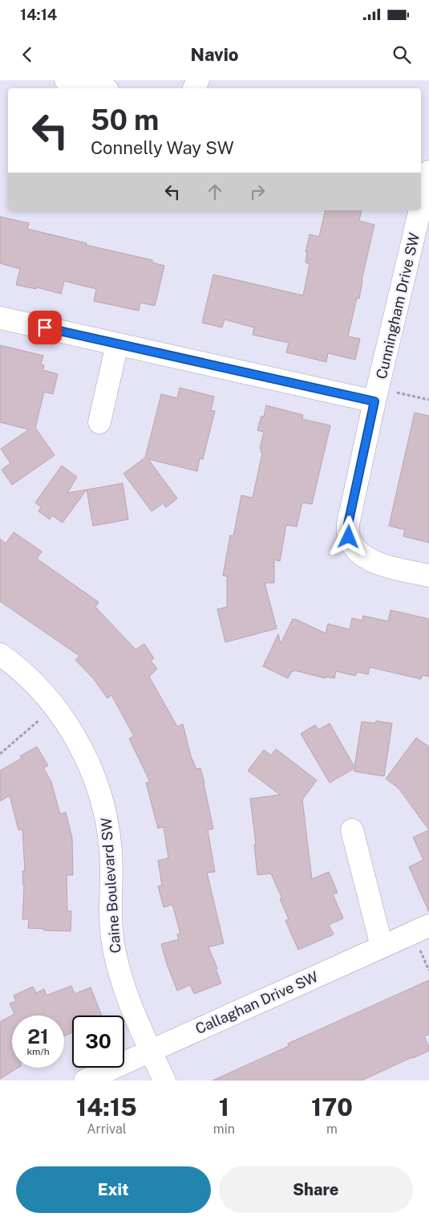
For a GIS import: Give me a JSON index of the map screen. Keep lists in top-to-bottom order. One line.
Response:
{"streets":{"street":["Cunningham Drive SW","Caine Boulevard SW","Callaghan Drive SW"]},"crossings":[["Caine Boulevard SW","Callaghan Drive SW"]],"page":{"status":"14:14","header":"Navio","turn":["50 m","Connelly Way SW"],"speed":"21 km/h","limit":"30","eta":["14:15","Arrival","1","min","170","m"],"buttons":["Exit","Share"]}}
